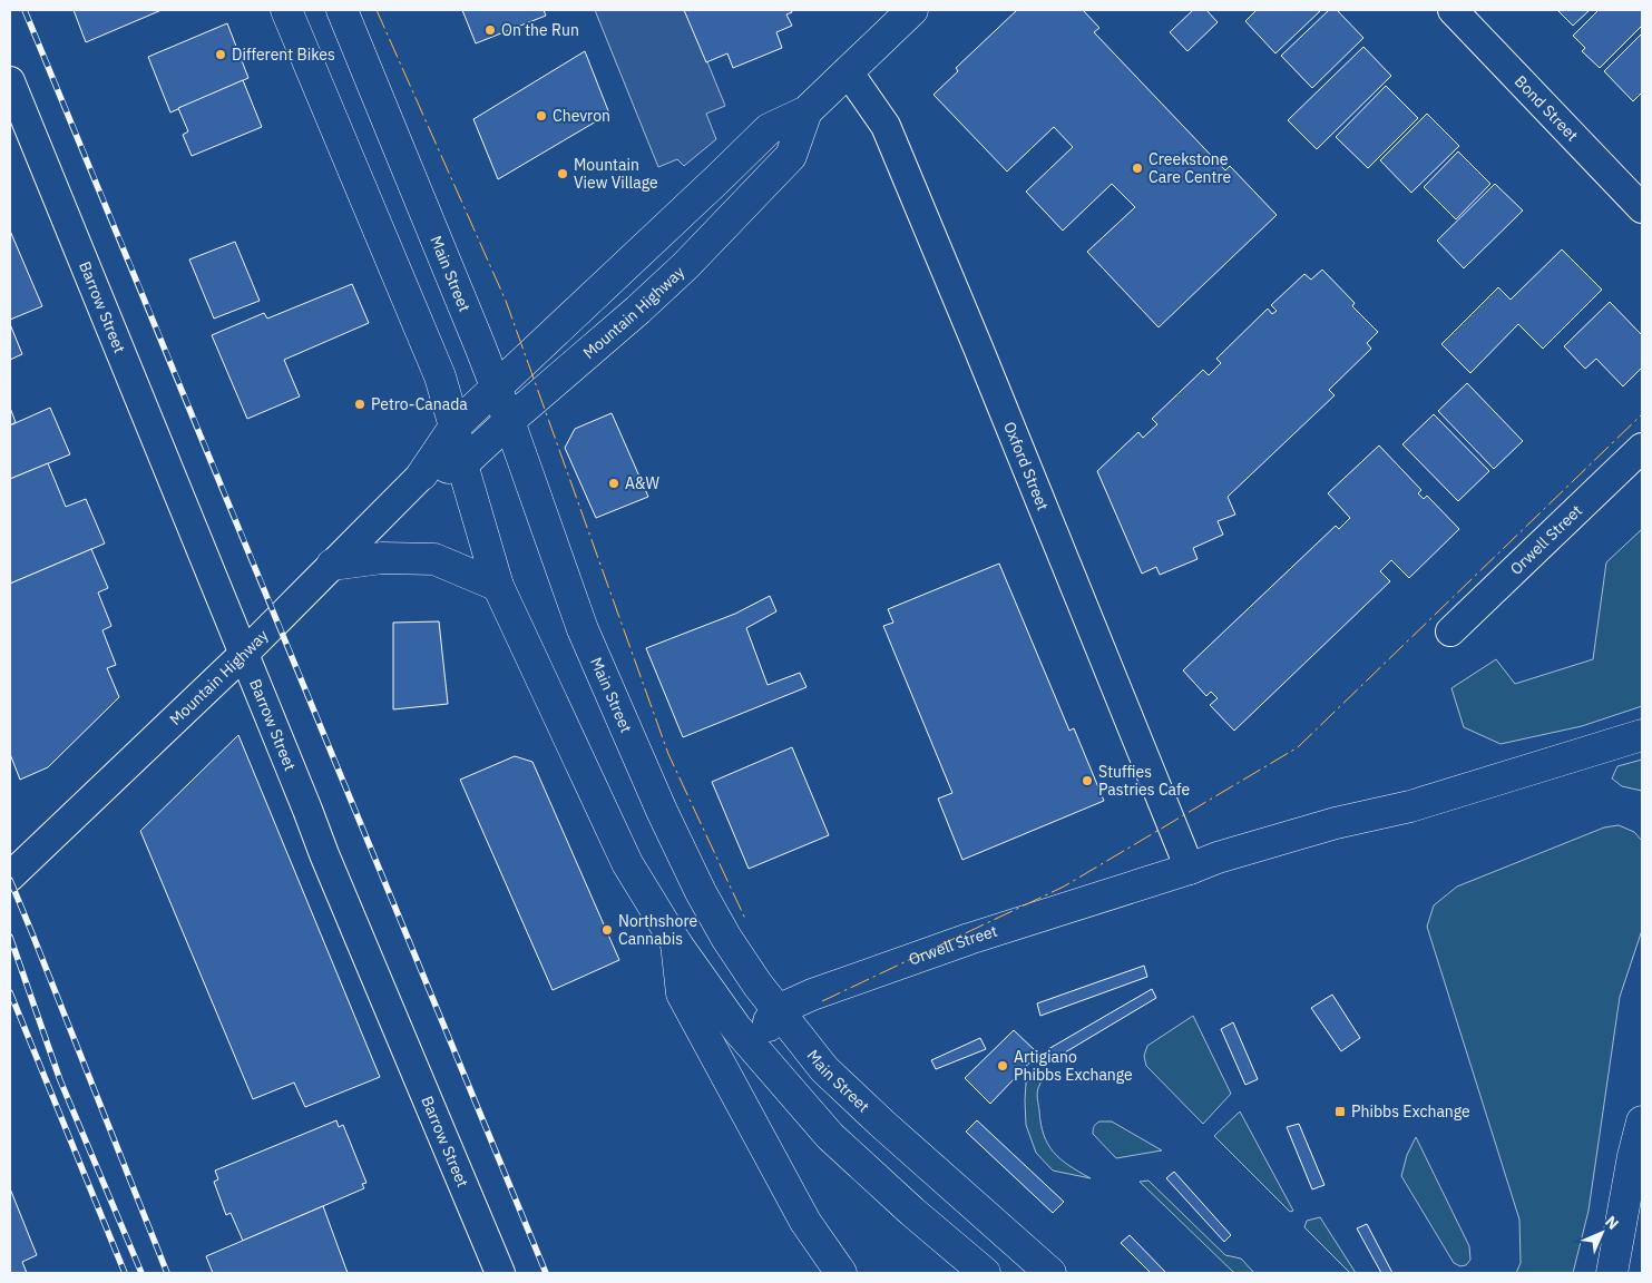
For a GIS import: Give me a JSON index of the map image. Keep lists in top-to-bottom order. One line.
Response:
{"streets":{"main road":["Main Street","Mountain Highway","Orwell Street"],"street":["Bond Street","Barrow Street","Oxford Street"]},"crossings":[["Main Street","Mountain Highway"],["Main Street","Orwell Street"],["Barrow Street","Mountain Highway"],["Mountain Highway","Oxford Street"],["Oxford Street","Orwell Street"]],"places":{"other":["On the Run","Different Bikes","Chevron","Creekstone Care Centre","Mountain View Village","Petro-Canada","A&W","Stuffies Pastries Cafe","Northshore Cannabis","Artigiano Phibbs Exchange"],"transit":["Phibbs Exchange"]},"north":"top right"}
